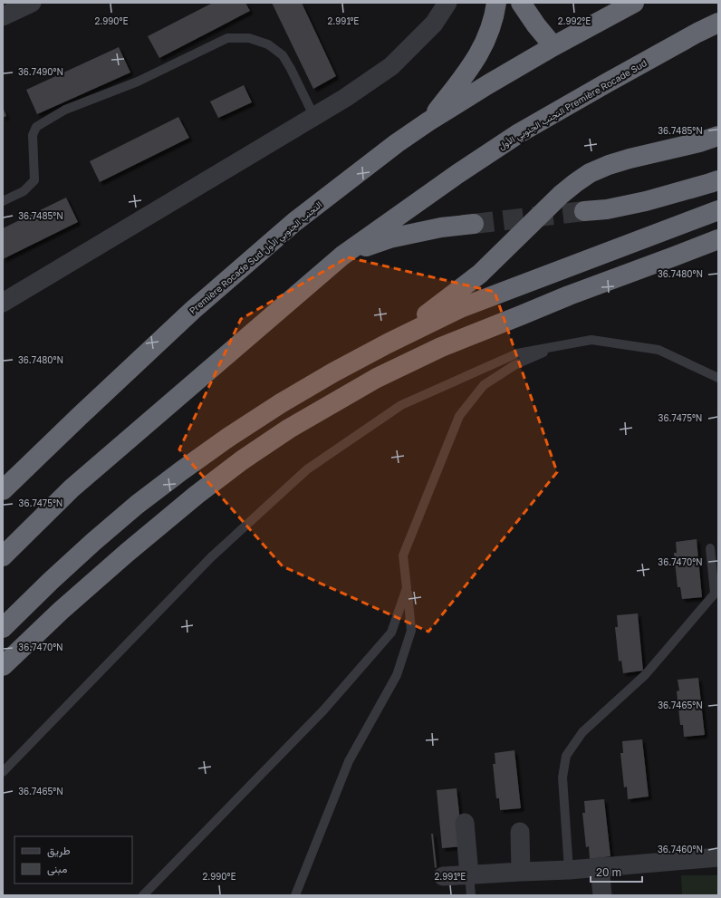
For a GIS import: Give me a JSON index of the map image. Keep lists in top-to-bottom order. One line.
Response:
{"streets":{"highway":["التجنب الجنوبي الأول Première Rocade Sud","Première Rocade Sud التجنب الجنوبي الأول"]},"legend":["طريق","مبنى"],"scale_bar":"20 m","coordinates":["2.990°E","2.991°E","2.992°E","36.7490°N","36.7485°N","36.7480°N","36.7475°N","36.7470°N","36.7465°N","36.7460°N"]}
